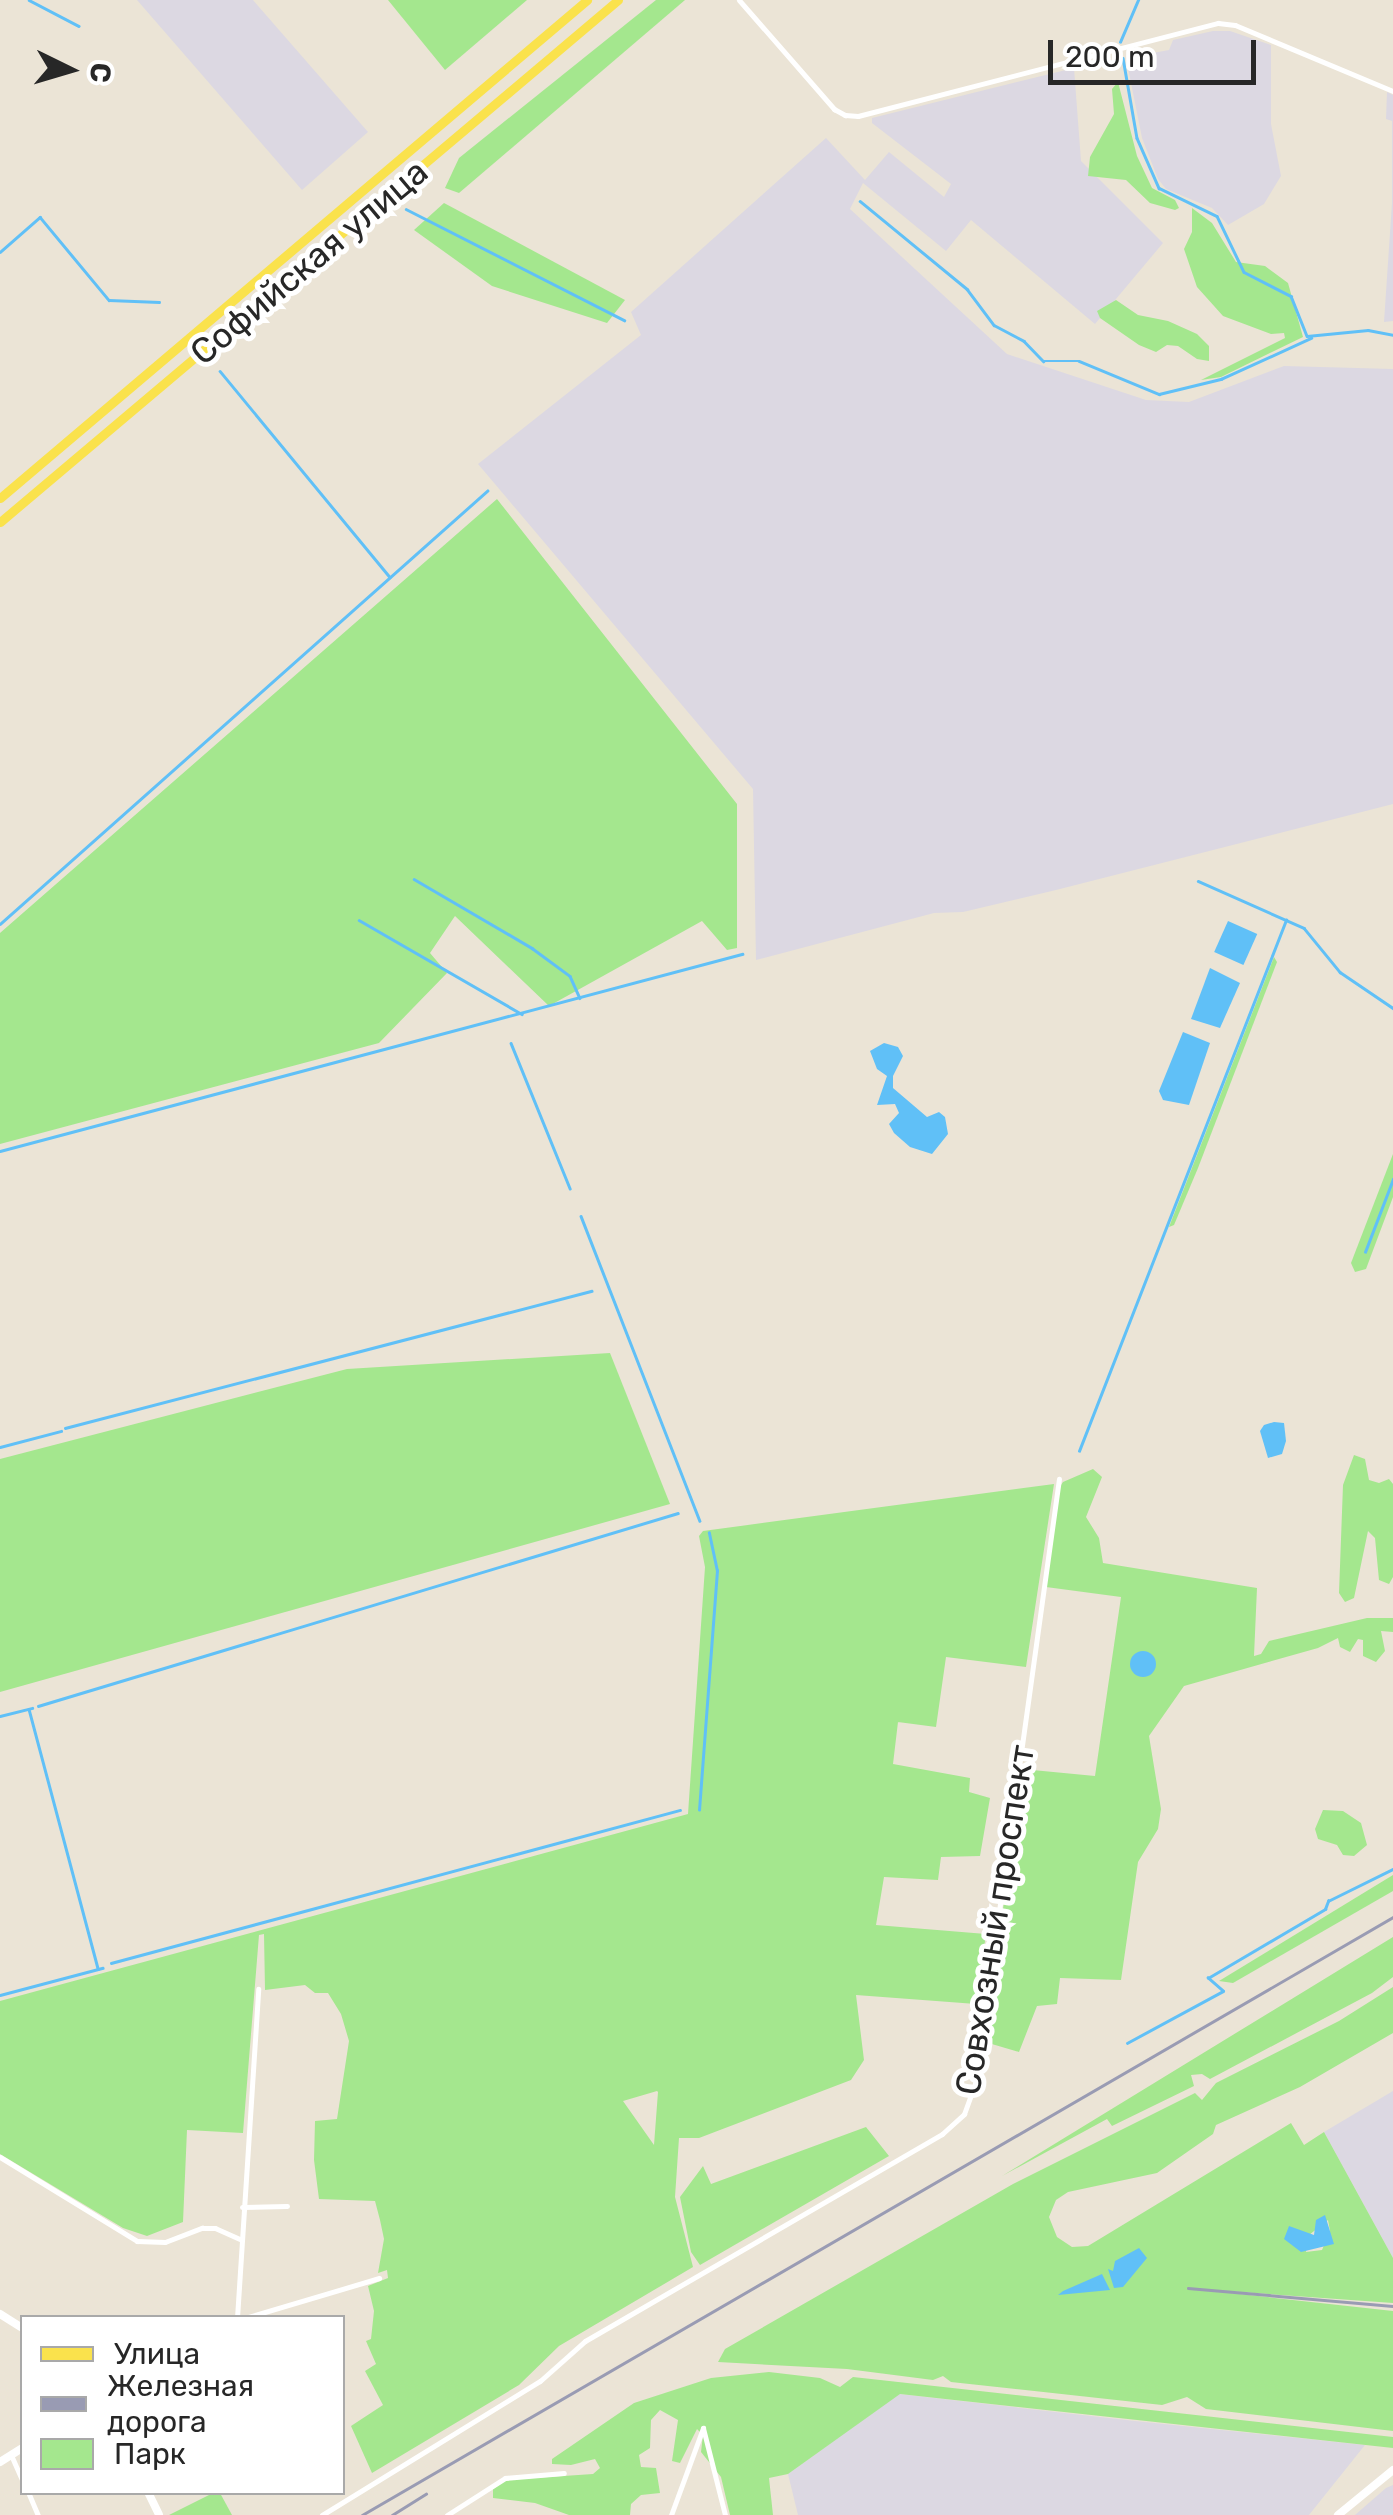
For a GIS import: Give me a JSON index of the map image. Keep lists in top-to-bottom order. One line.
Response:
{"streets":{"main road":["Софийская улица"],"street":["Совхозный проспект"]},"legend":["Улица","Железная дорога","Парк"],"scale_bar":"200 m","north":"right"}
